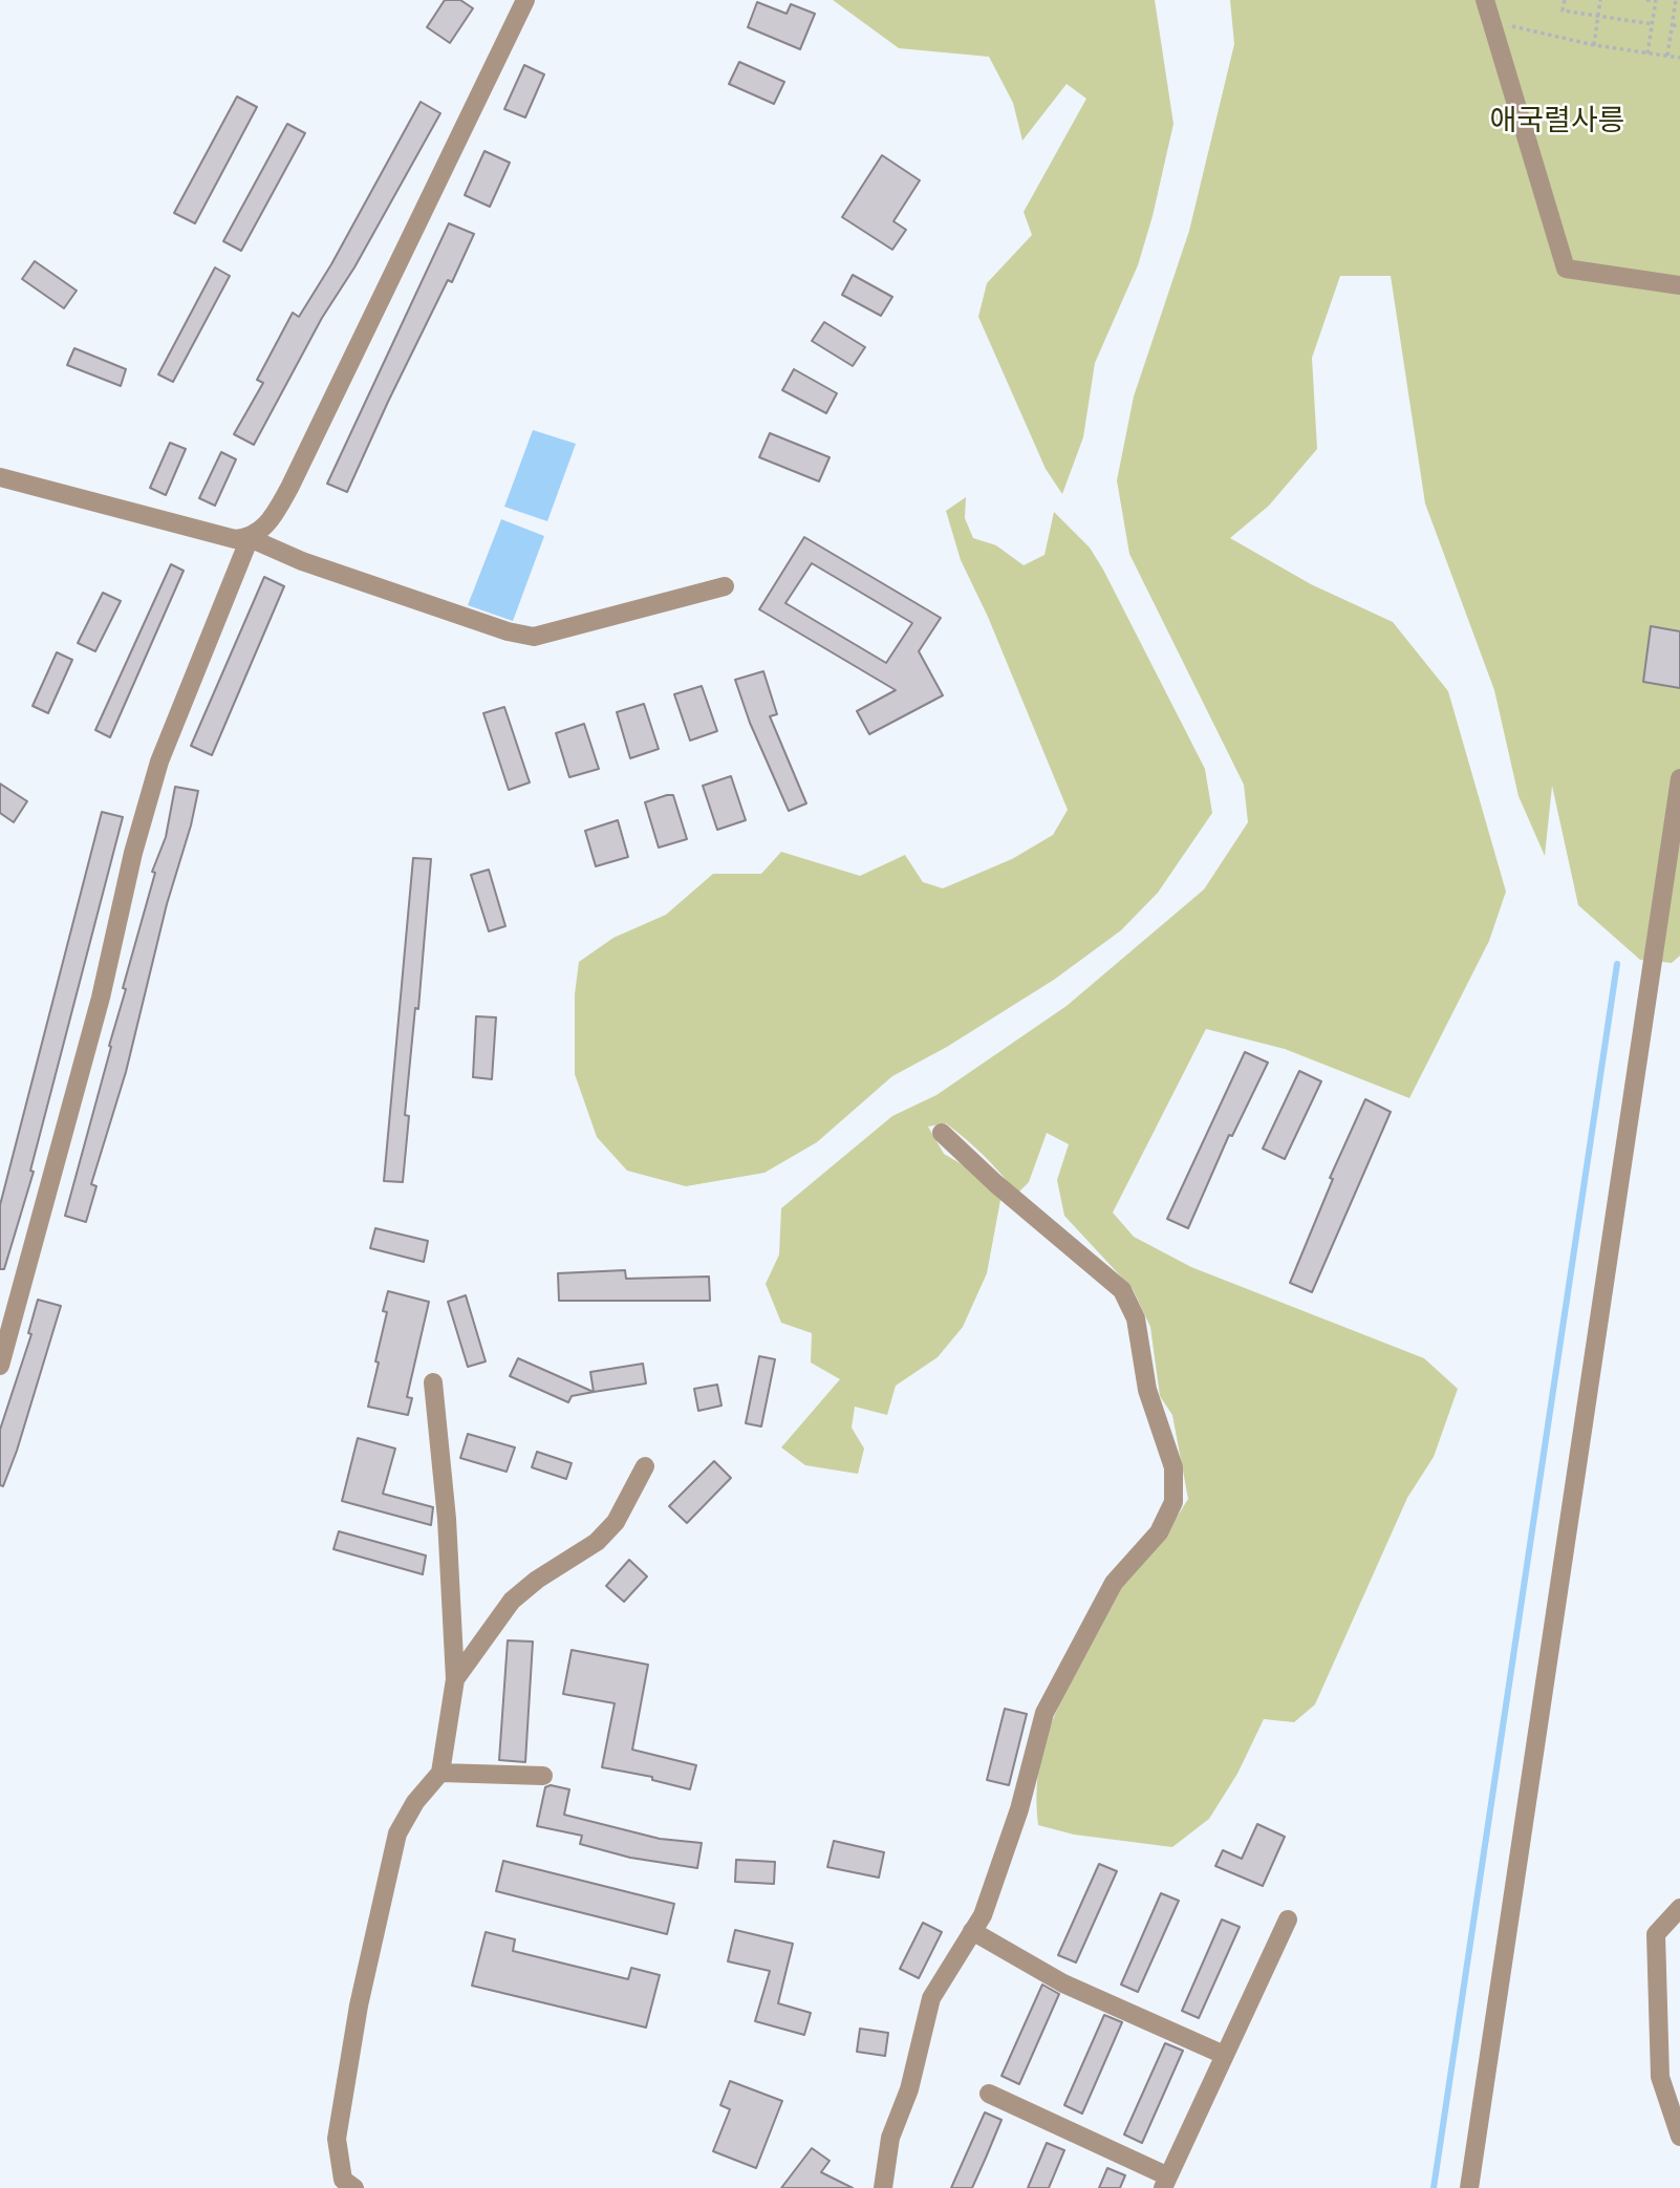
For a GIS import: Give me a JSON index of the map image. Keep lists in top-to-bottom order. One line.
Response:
{"parks":["애국렬사릉"]}
